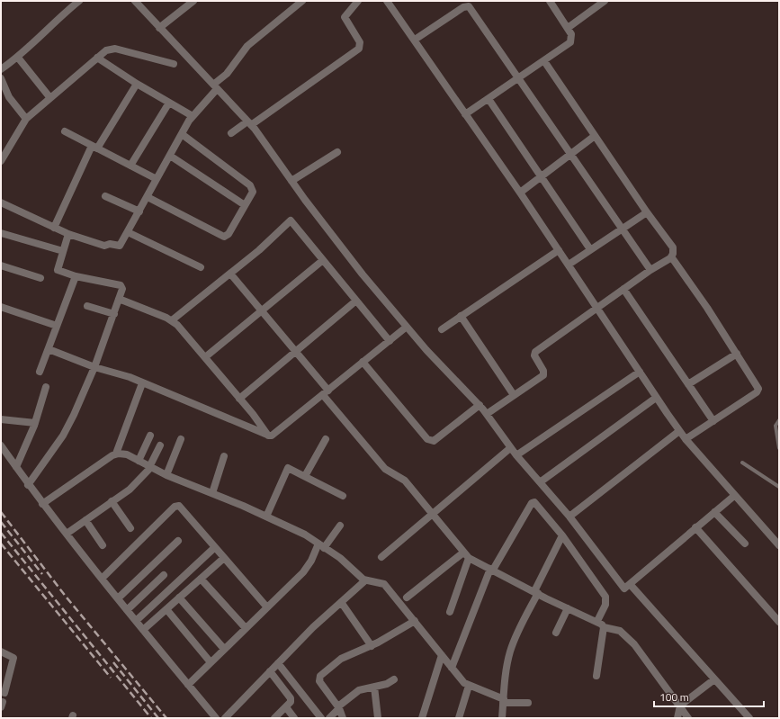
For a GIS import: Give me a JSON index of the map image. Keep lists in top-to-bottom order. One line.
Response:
{"scale_bar":"100 m"}
